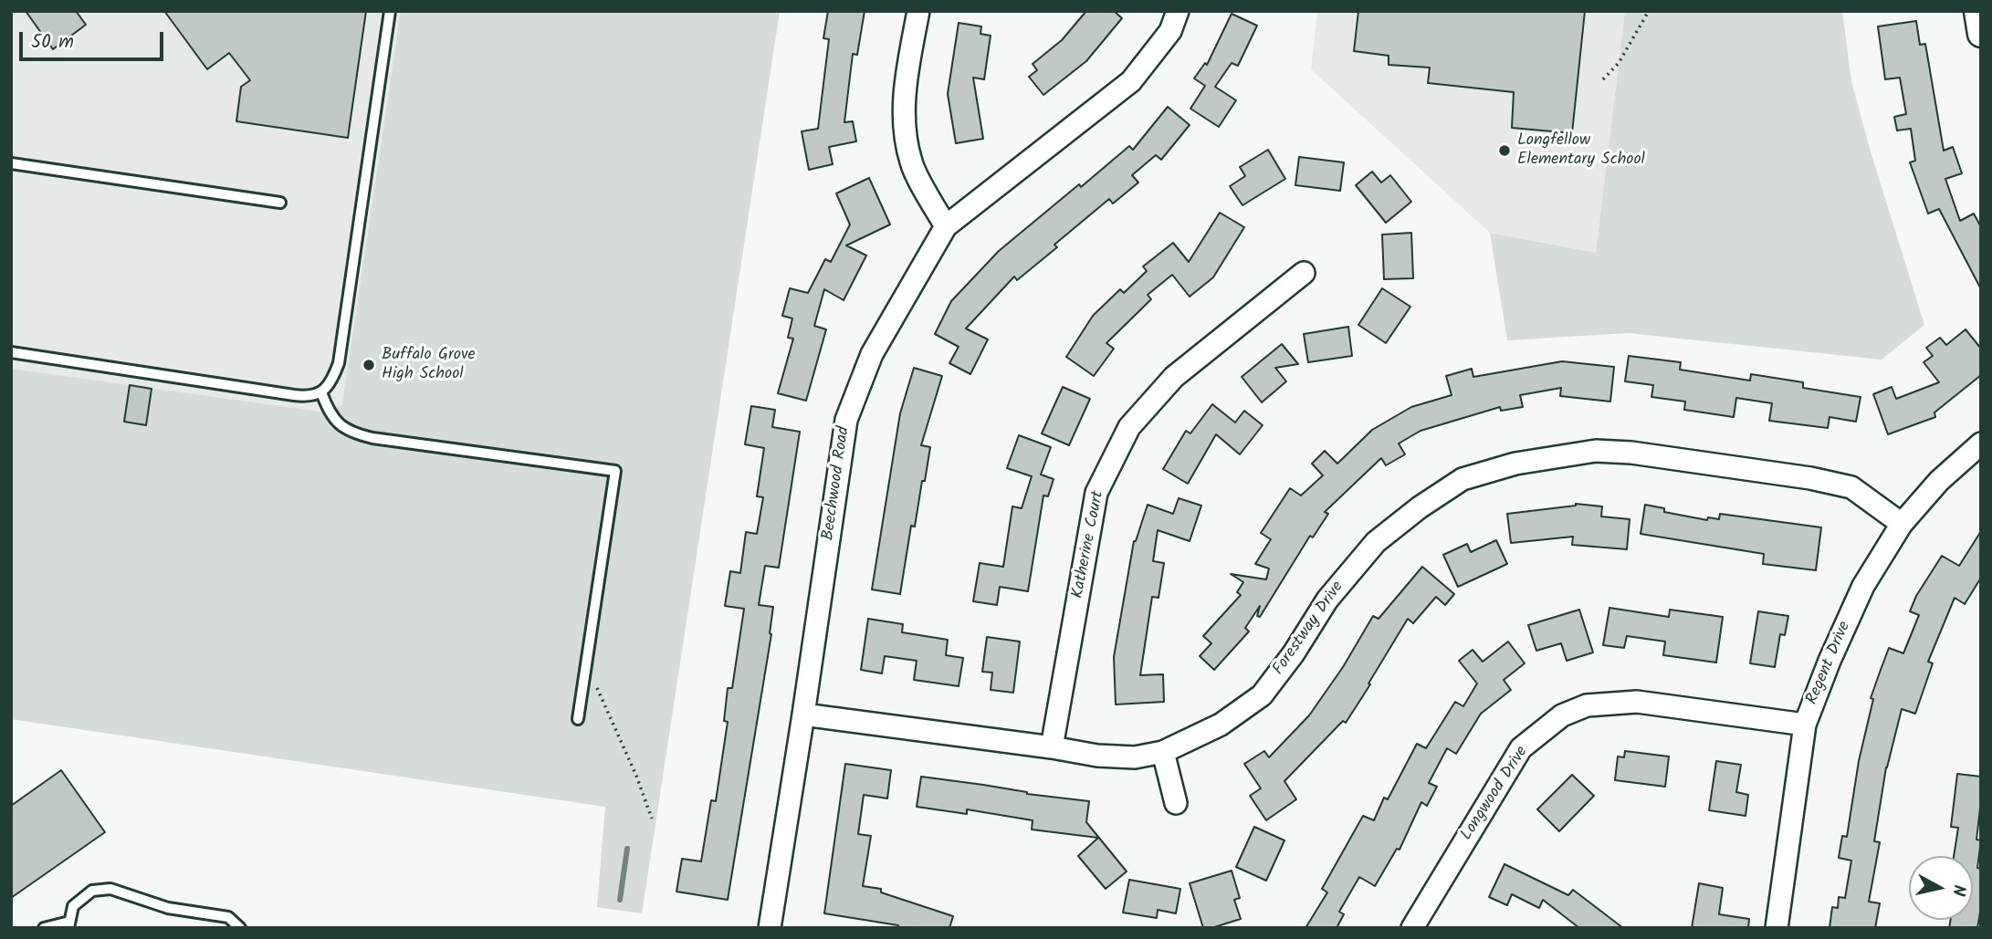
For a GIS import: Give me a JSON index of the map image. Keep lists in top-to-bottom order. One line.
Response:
{"streets":{"street":["Beechwood Road","Katherine Court","Forestway Drive","Regent Drive","Longwood Drive"]},"crossings":[["Beechwood Road","Forestway Drive"],["Katherine Court","Forestway Drive"],["Forestway Drive","Regent Drive"],["Regent Drive","Longwood Drive"]],"places":["Longfellow Elementary School","Buffalo Grove High School"],"scale_bar":"50 m","north":"right"}
